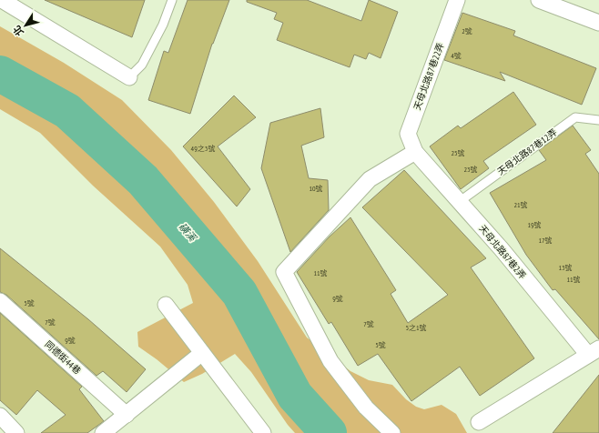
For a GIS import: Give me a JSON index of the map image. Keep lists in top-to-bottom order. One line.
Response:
{"streets":{"street":["天母北路87巷22弄","天母北路87巷2弄","同德街44巷"],"lane":["天母北路87巷12弄"]},"crossings":[["天母北路87巷22弄","天母北路87巷2弄"],["天母北路87巷12弄","天母北路87巷2弄"]],"water":["磺溪"],"house_numbers":["2號","4號","49之3號","25號","23號","10號","21號","19號","17號","13號","11號","11號","9號","5號","7號","7號","5之1號","9號","5號"],"north":"bottom left"}
